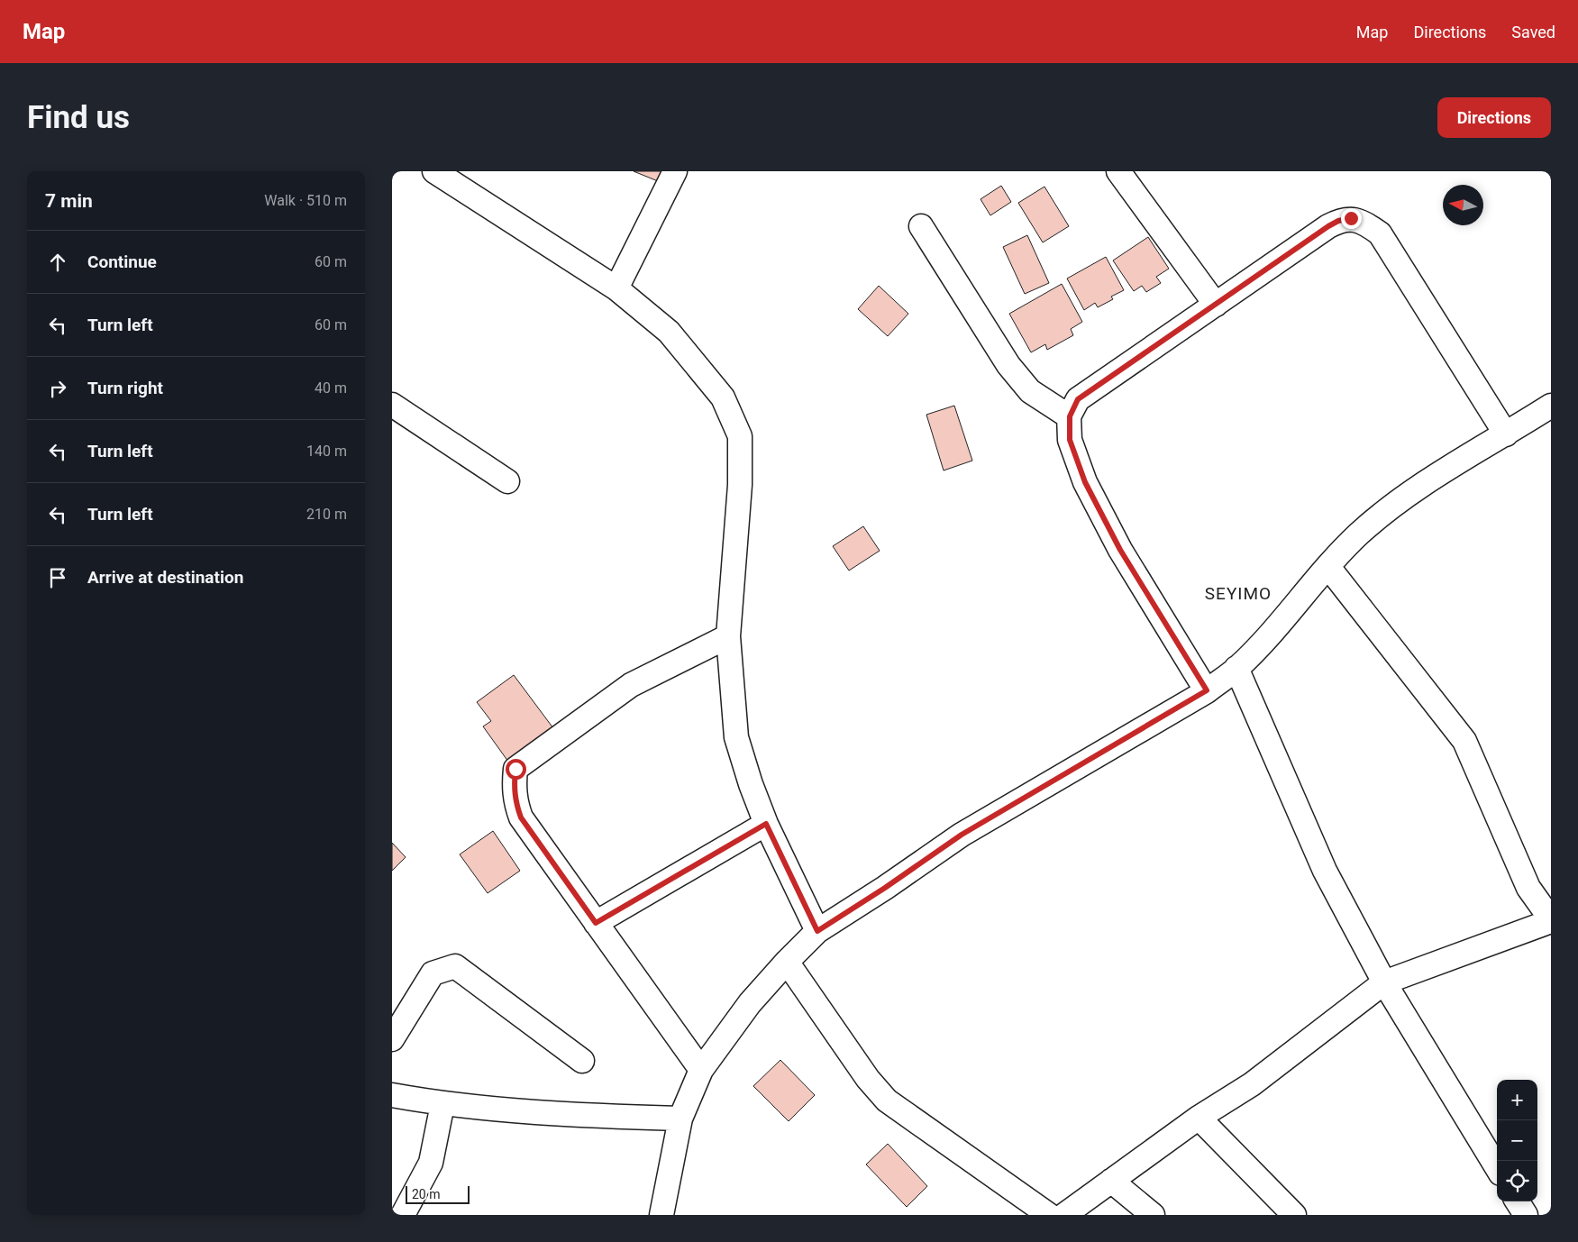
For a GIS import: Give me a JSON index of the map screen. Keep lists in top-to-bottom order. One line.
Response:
{"districts":["SEYIMO"],"scale_bar":"20 m","north":"left","page":{"header":"Map","nav":["Map","Directions","Saved"],"buttons":"Directions","title":"Find us","heading":["7 min","Walk · 510 m"],"list":[["Continue","60 m"],["Turn left","60 m"],["Turn right","40 m"],["Turn left","140 m"],["Turn left","210 m"],"Arrive at destination"],"map_buttons":["+","−"],"scale":"20 m"}}
